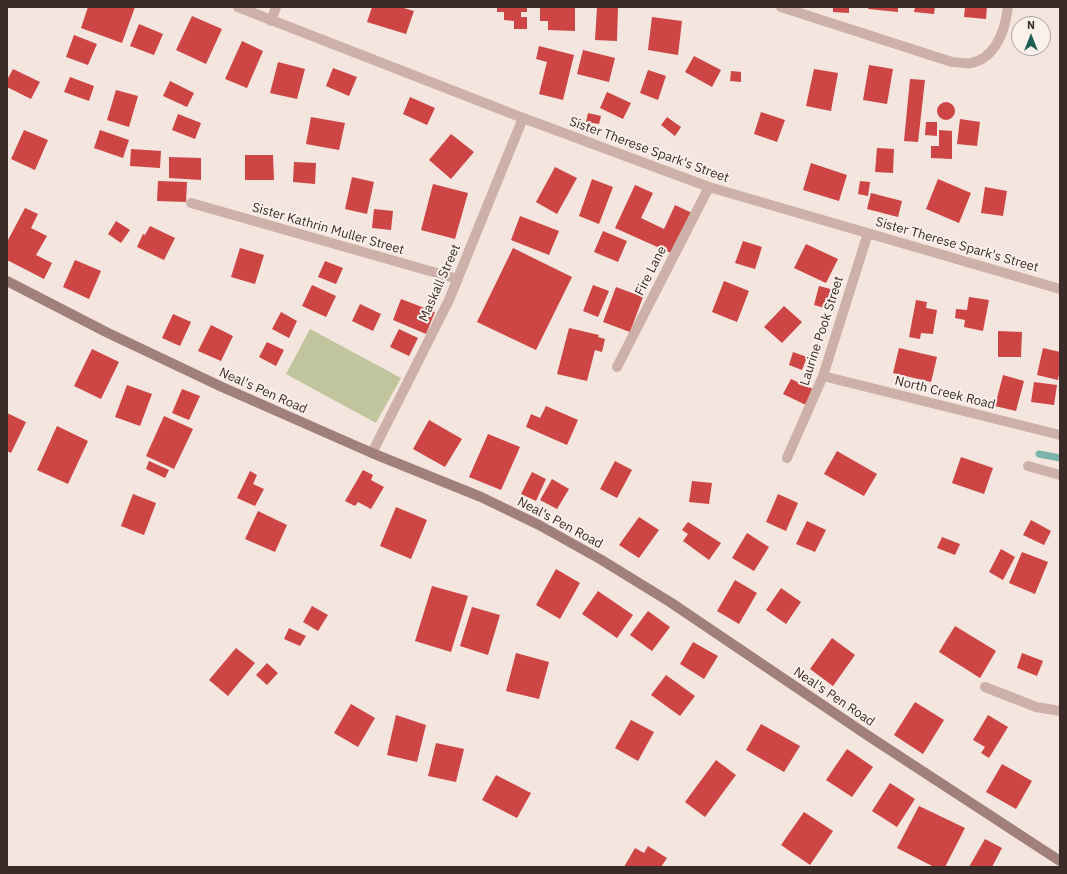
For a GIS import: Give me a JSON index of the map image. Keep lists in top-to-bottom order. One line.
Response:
{"streets":{"street":["Sister Therese Spark's Street","Sister Kathrin Muller Street","Fire Lane","Maskall Street","Laurine Pook Street","Neal's Pen Road","North Creek Road"]},"crossings":[["Sister Therese Spark's Street","Fire Lane"],["Sister Therese Spark's Street","Maskall Street"],["Sister Therese Spark's Street","Laurine Pook Street"],["Sister Kathrin Muller Street","Maskall Street"],["Maskall Street","Neal's Pen Road"],["Laurine Pook Street","North Creek Road"]],"north":"top"}
